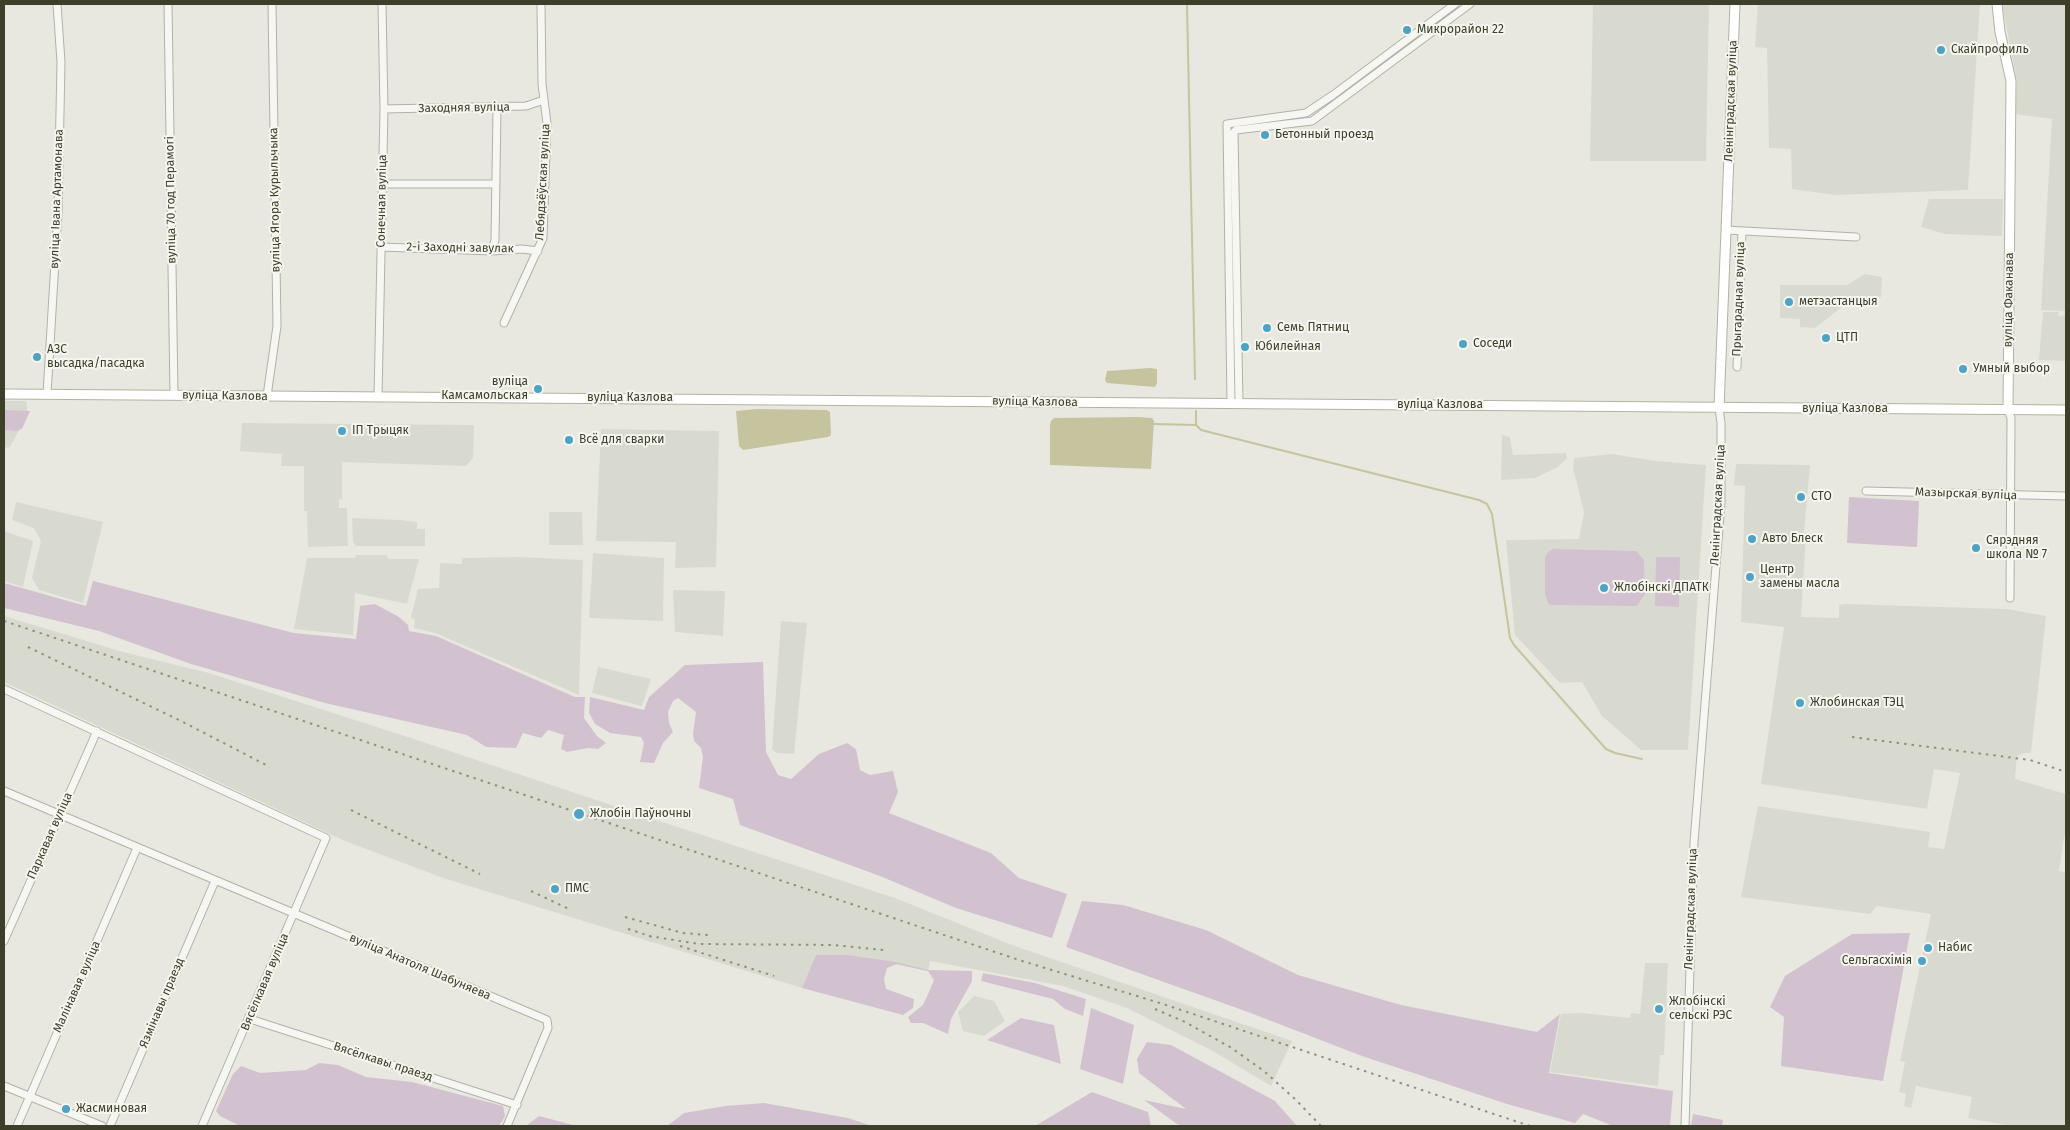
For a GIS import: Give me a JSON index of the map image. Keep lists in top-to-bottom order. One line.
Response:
{"streets":{"main road":["Ленінградская вуліца","вуліца Факанава","вуліца Казлова"],"street":["Заходняя вуліца","Лебядзёўская вуліца","вуліца Івана Артамонава","вуліца 70 год Перамогі","вуліца Ягора Курыльчыка","Сонечная вуліца","2-і Заходні завулак","Прыгарадная вуліца","Мазырская вуліца","Паркавая вуліца","вуліца Анатоля Шабуняева","Вясёлкавая вуліца","Малінавая вуліца","Язмінавы праезд","Вясёлкавы праезд"]},"crossings":[["Ленінградская вуліца","вуліца Казлова"],["Заходняя вуліца","Лебядзёўская вуліца"],["Заходняя вуліца","Сонечная вуліца"],["Лебядзёўская вуліца","2-і Заходні завулак"],["вуліца Івана Артамонава","вуліца Казлова"],["вуліца 70 год Перамогі","вуліца Казлова"],["вуліца Ягора Курыльчыка","вуліца Казлова"],["Сонечная вуліца","2-і Заходні завулак"],["Сонечная вуліца","вуліца Казлова"],["вуліца Факанава","вуліца Казлова"],["вуліца Факанава","Мазырская вуліца"],["Паркавая вуліца","вуліца Анатоля Шабуняева"],["Паркавая вуліца","Вясёлкавая вуліца"],["вуліца Анатоля Шабуняева","Вясёлкавая вуліца"],["вуліца Анатоля Шабуняева","Малінавая вуліца"],["вуліца Анатоля Шабуняева","Язмінавы праезд"],["вуліца Анатоля Шабуняева","Вясёлкавы праезд"],["Вясёлкавая вуліца","Вясёлкавы праезд"]],"places":["Микрорайон 22","Скайпрофиль","Бетонный проезд","метэастанцыя","Семь Пятниц","ЦТП","Соседи","Юбилейная","АЗС высадка/пасадка","Умный выбор","вуліца Камсамольская","ІП Трыцяк","Всё для сварки","СТО","Авто Блеск","Сярэдняя школа № 7","Центр замены масла","Жлобінскі ДПАТК","Жлобинская ТЭЦ","Жлобін Паўночны","ПМС","Набис","Сельгасхімія","Жлобінскі сельскі РЭС","Жасминовая"]}
